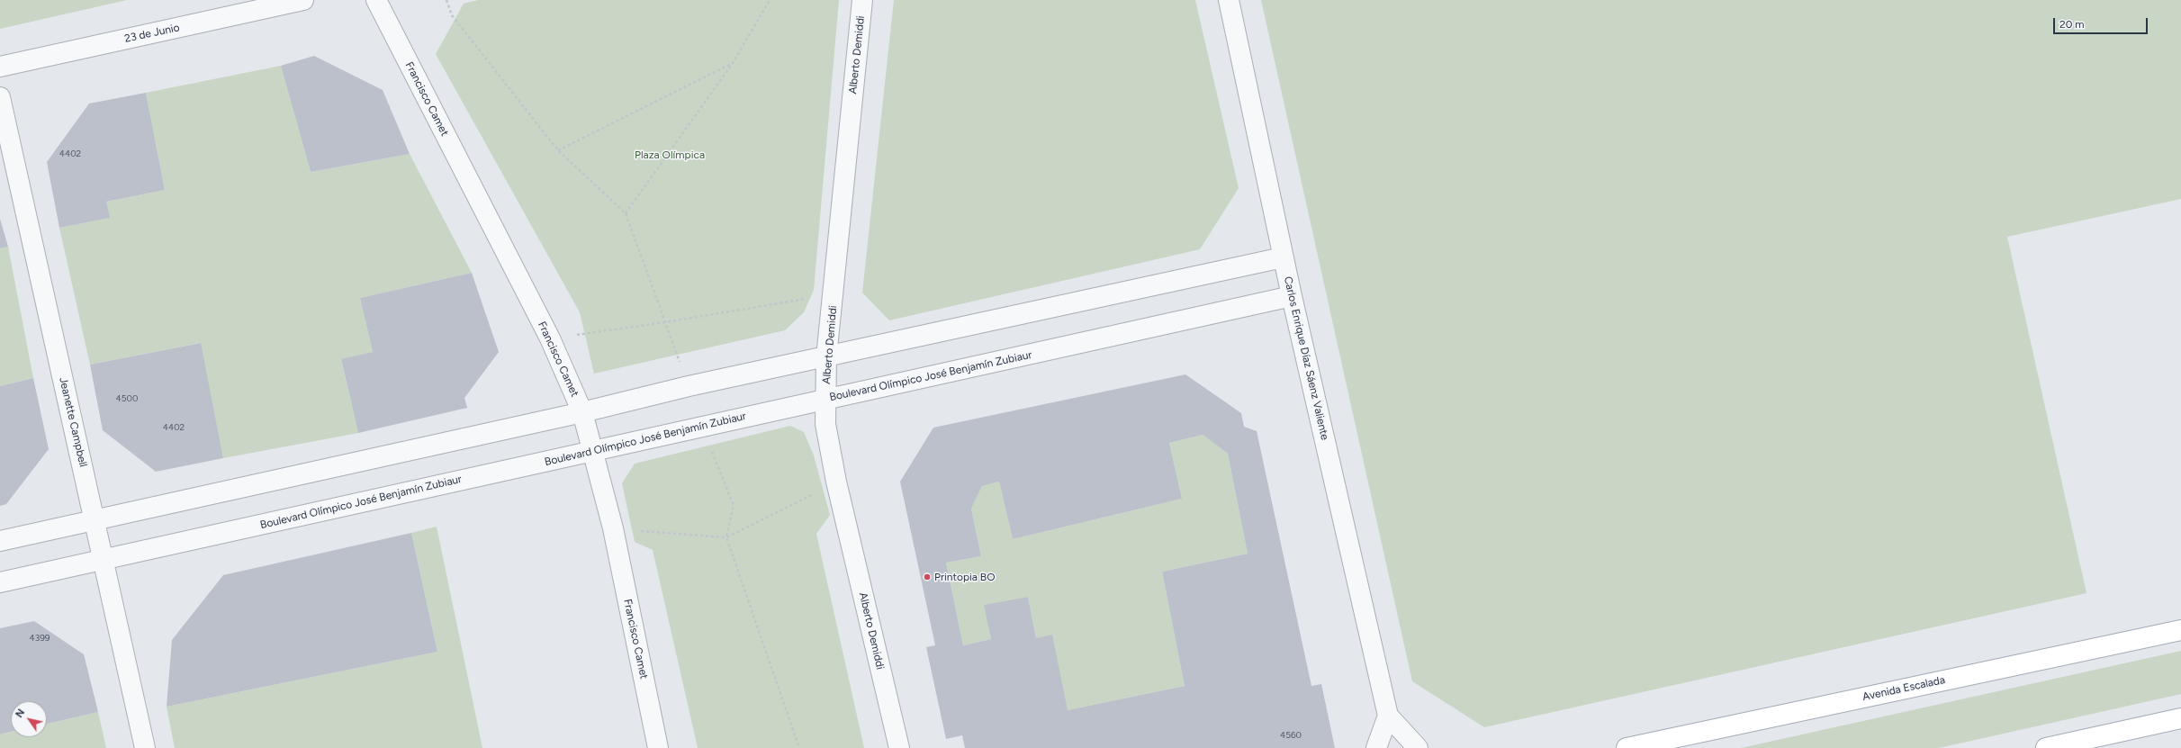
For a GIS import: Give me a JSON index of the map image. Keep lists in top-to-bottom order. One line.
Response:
{"streets":{"main road":["Avenida Escalada"],"street":["23 de Junio","Alberto Demiddi","Francisco Camet","Carlos Enrique Díaz Sáenz Valiente","Boulevard Olímpico José Benjamín Zubiaur","Jeanette Campbell"]},"crossings":[["Alberto Demiddi","Boulevard Olímpico José Benjamín Zubiaur"],["Francisco Camet","Boulevard Olímpico José Benjamín Zubiaur"],["Carlos Enrique Díaz Sáenz Valiente","Boulevard Olímpico José Benjamín Zubiaur"],["Boulevard Olímpico José Benjamín Zubiaur","Jeanette Campbell"]],"parks":["Plaza Olímpica"],"places":["Printopia BO"],"house_numbers":["4402","4500","4402","4399","4560"],"scale_bar":"20 m","north":"top left"}
